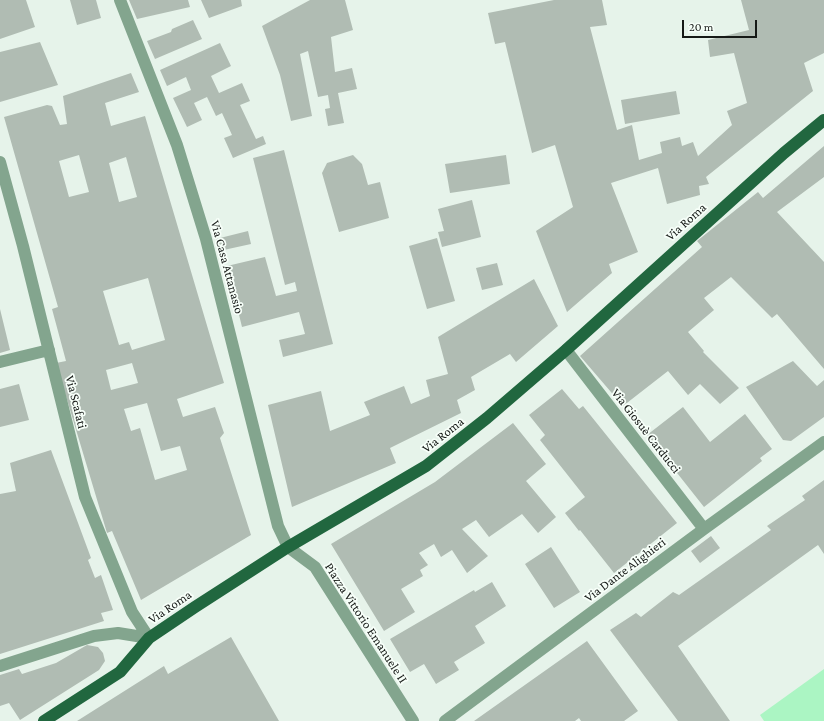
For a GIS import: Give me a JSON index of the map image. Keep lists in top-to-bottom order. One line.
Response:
{"streets":{"main road":["Via Roma"],"street":["Via Casa Attanasio","Via Scafati","Via Giosuè Carducci","Via Dante Alighieri","Piazza Vittorio Emanuele II"]},"crossings":[["Via Roma","Via Casa Attanasio"],["Via Roma","Via Scafati"],["Via Roma","Via Giosuè Carducci"],["Via Roma","Piazza Vittorio Emanuele II"],["Via Casa Attanasio","Piazza Vittorio Emanuele II"],["Via Giosuè Carducci","Via Dante Alighieri"]],"scale_bar":"20 m"}
